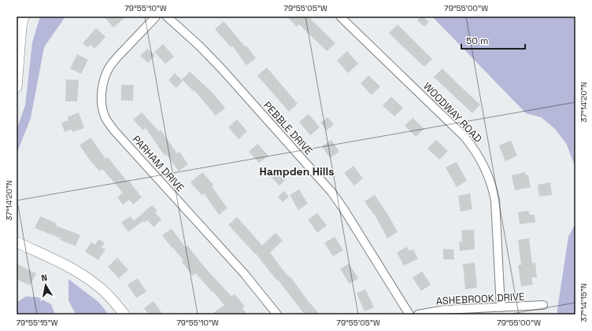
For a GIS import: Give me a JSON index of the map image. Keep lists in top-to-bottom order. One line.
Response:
{"streets":{"street":["WOODWAY ROAD","PEBBLE DRIVE","PARHAM DRIVE","ASHEBROOK DRIVE"]},"crossings":[["WOODWAY ROAD","ASHEBROOK DRIVE"]],"districts":["Hampden Hills"],"scale_bar":"50 m","north":"top","coordinates":["79°55'10\"W","79°55'05\"W","79°55'00\"W","37°14'20\"N","37°14'15\"N","79°55'15\"W"]}
